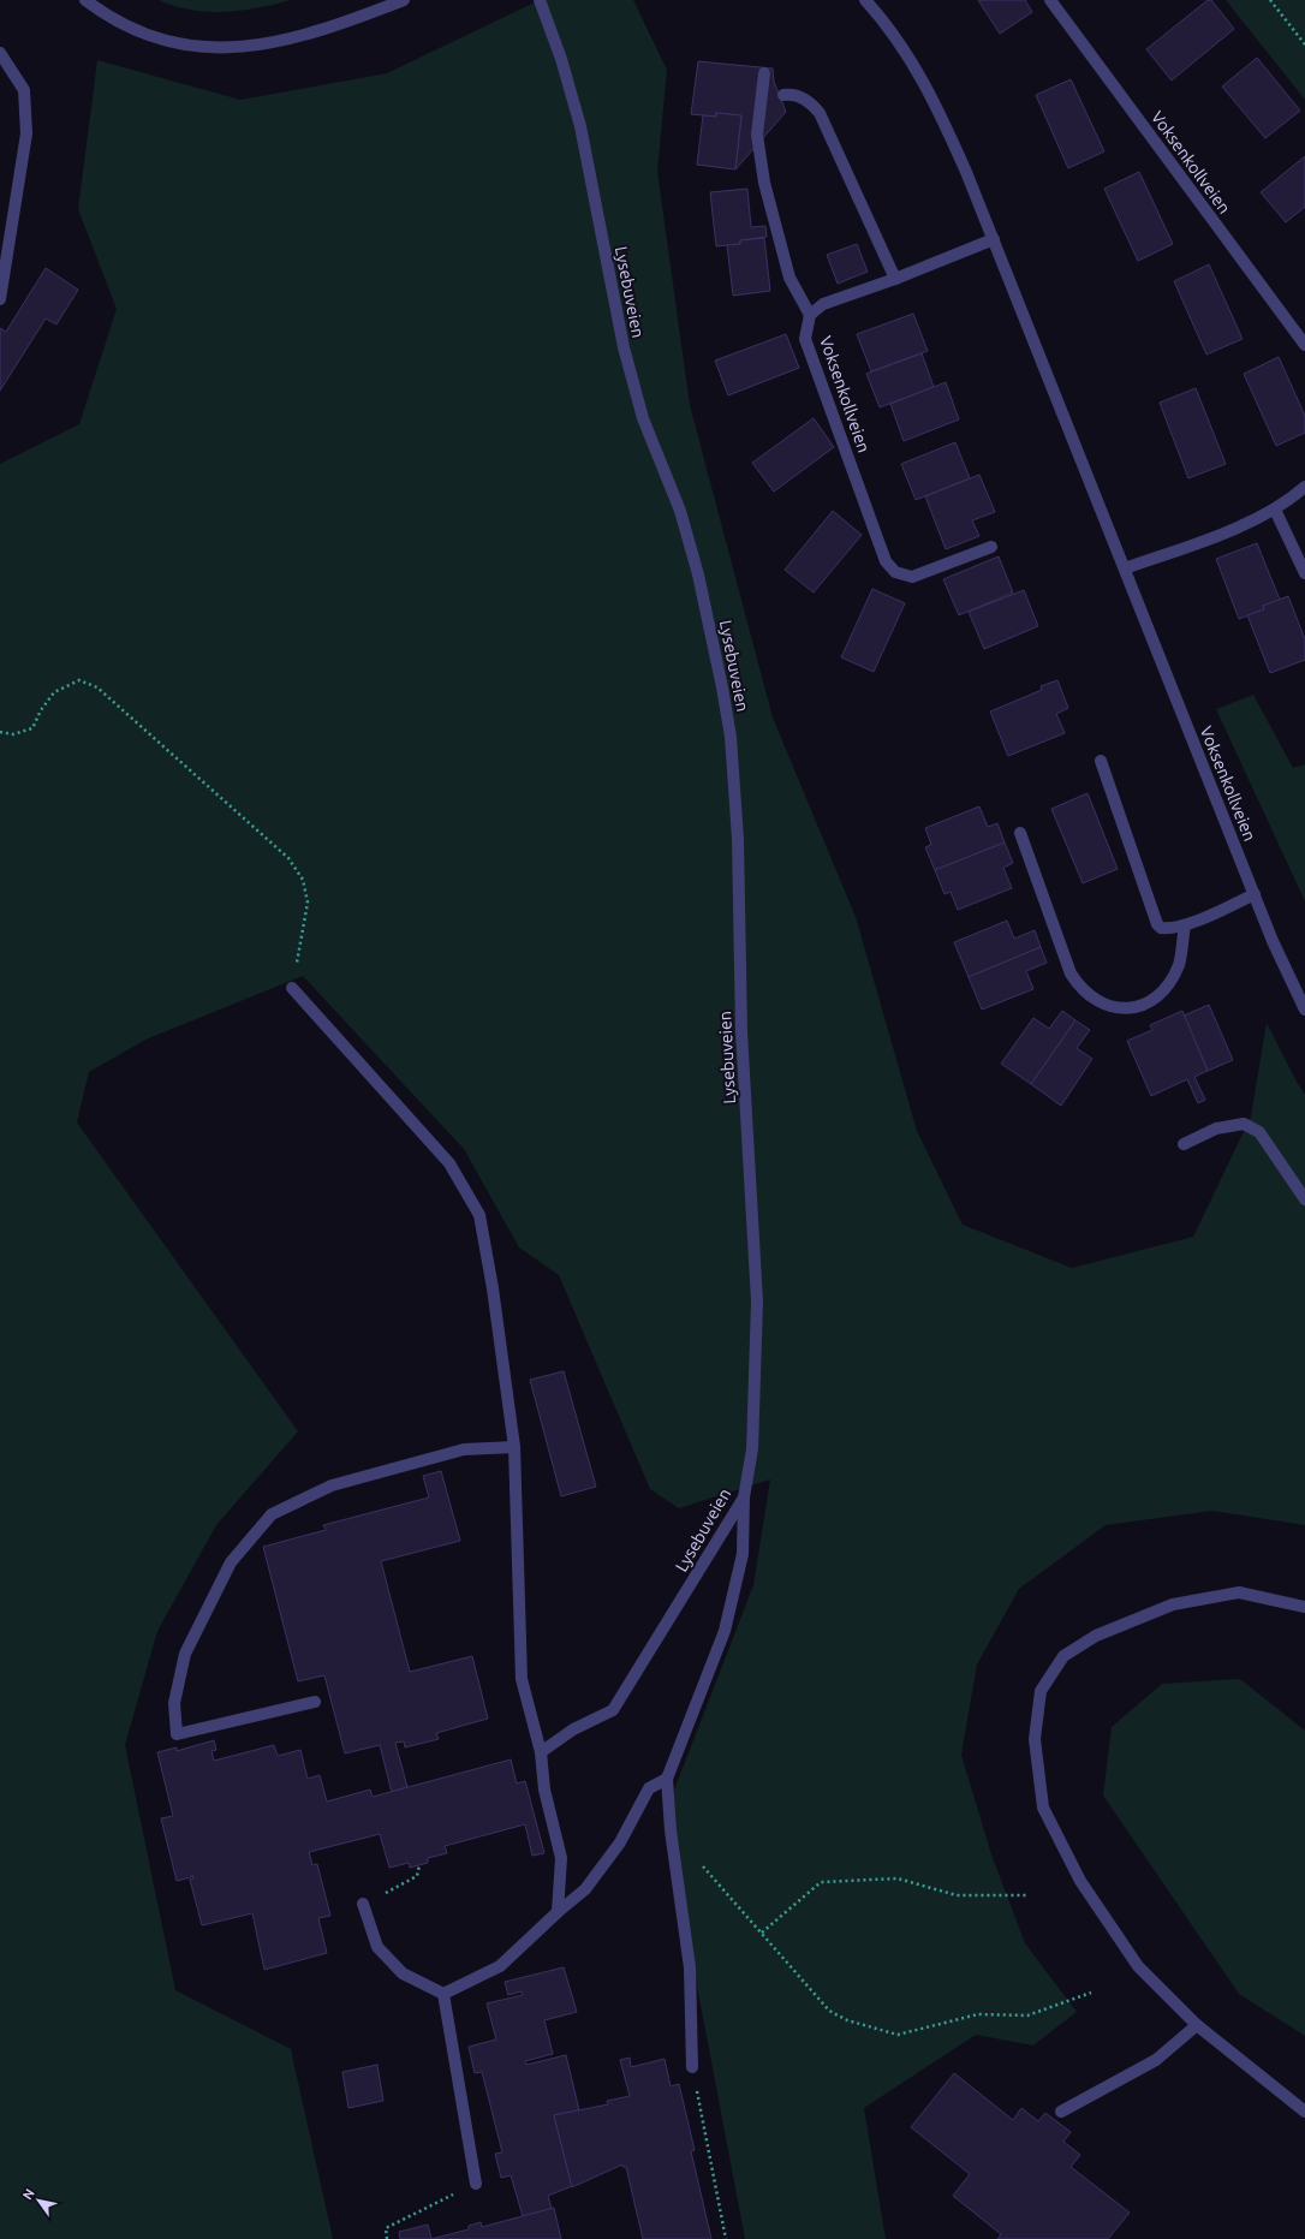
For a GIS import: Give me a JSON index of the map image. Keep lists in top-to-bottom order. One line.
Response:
{"streets":{"street":["Voksenkollveien","Lysebuveien"]},"north":"top left"}
